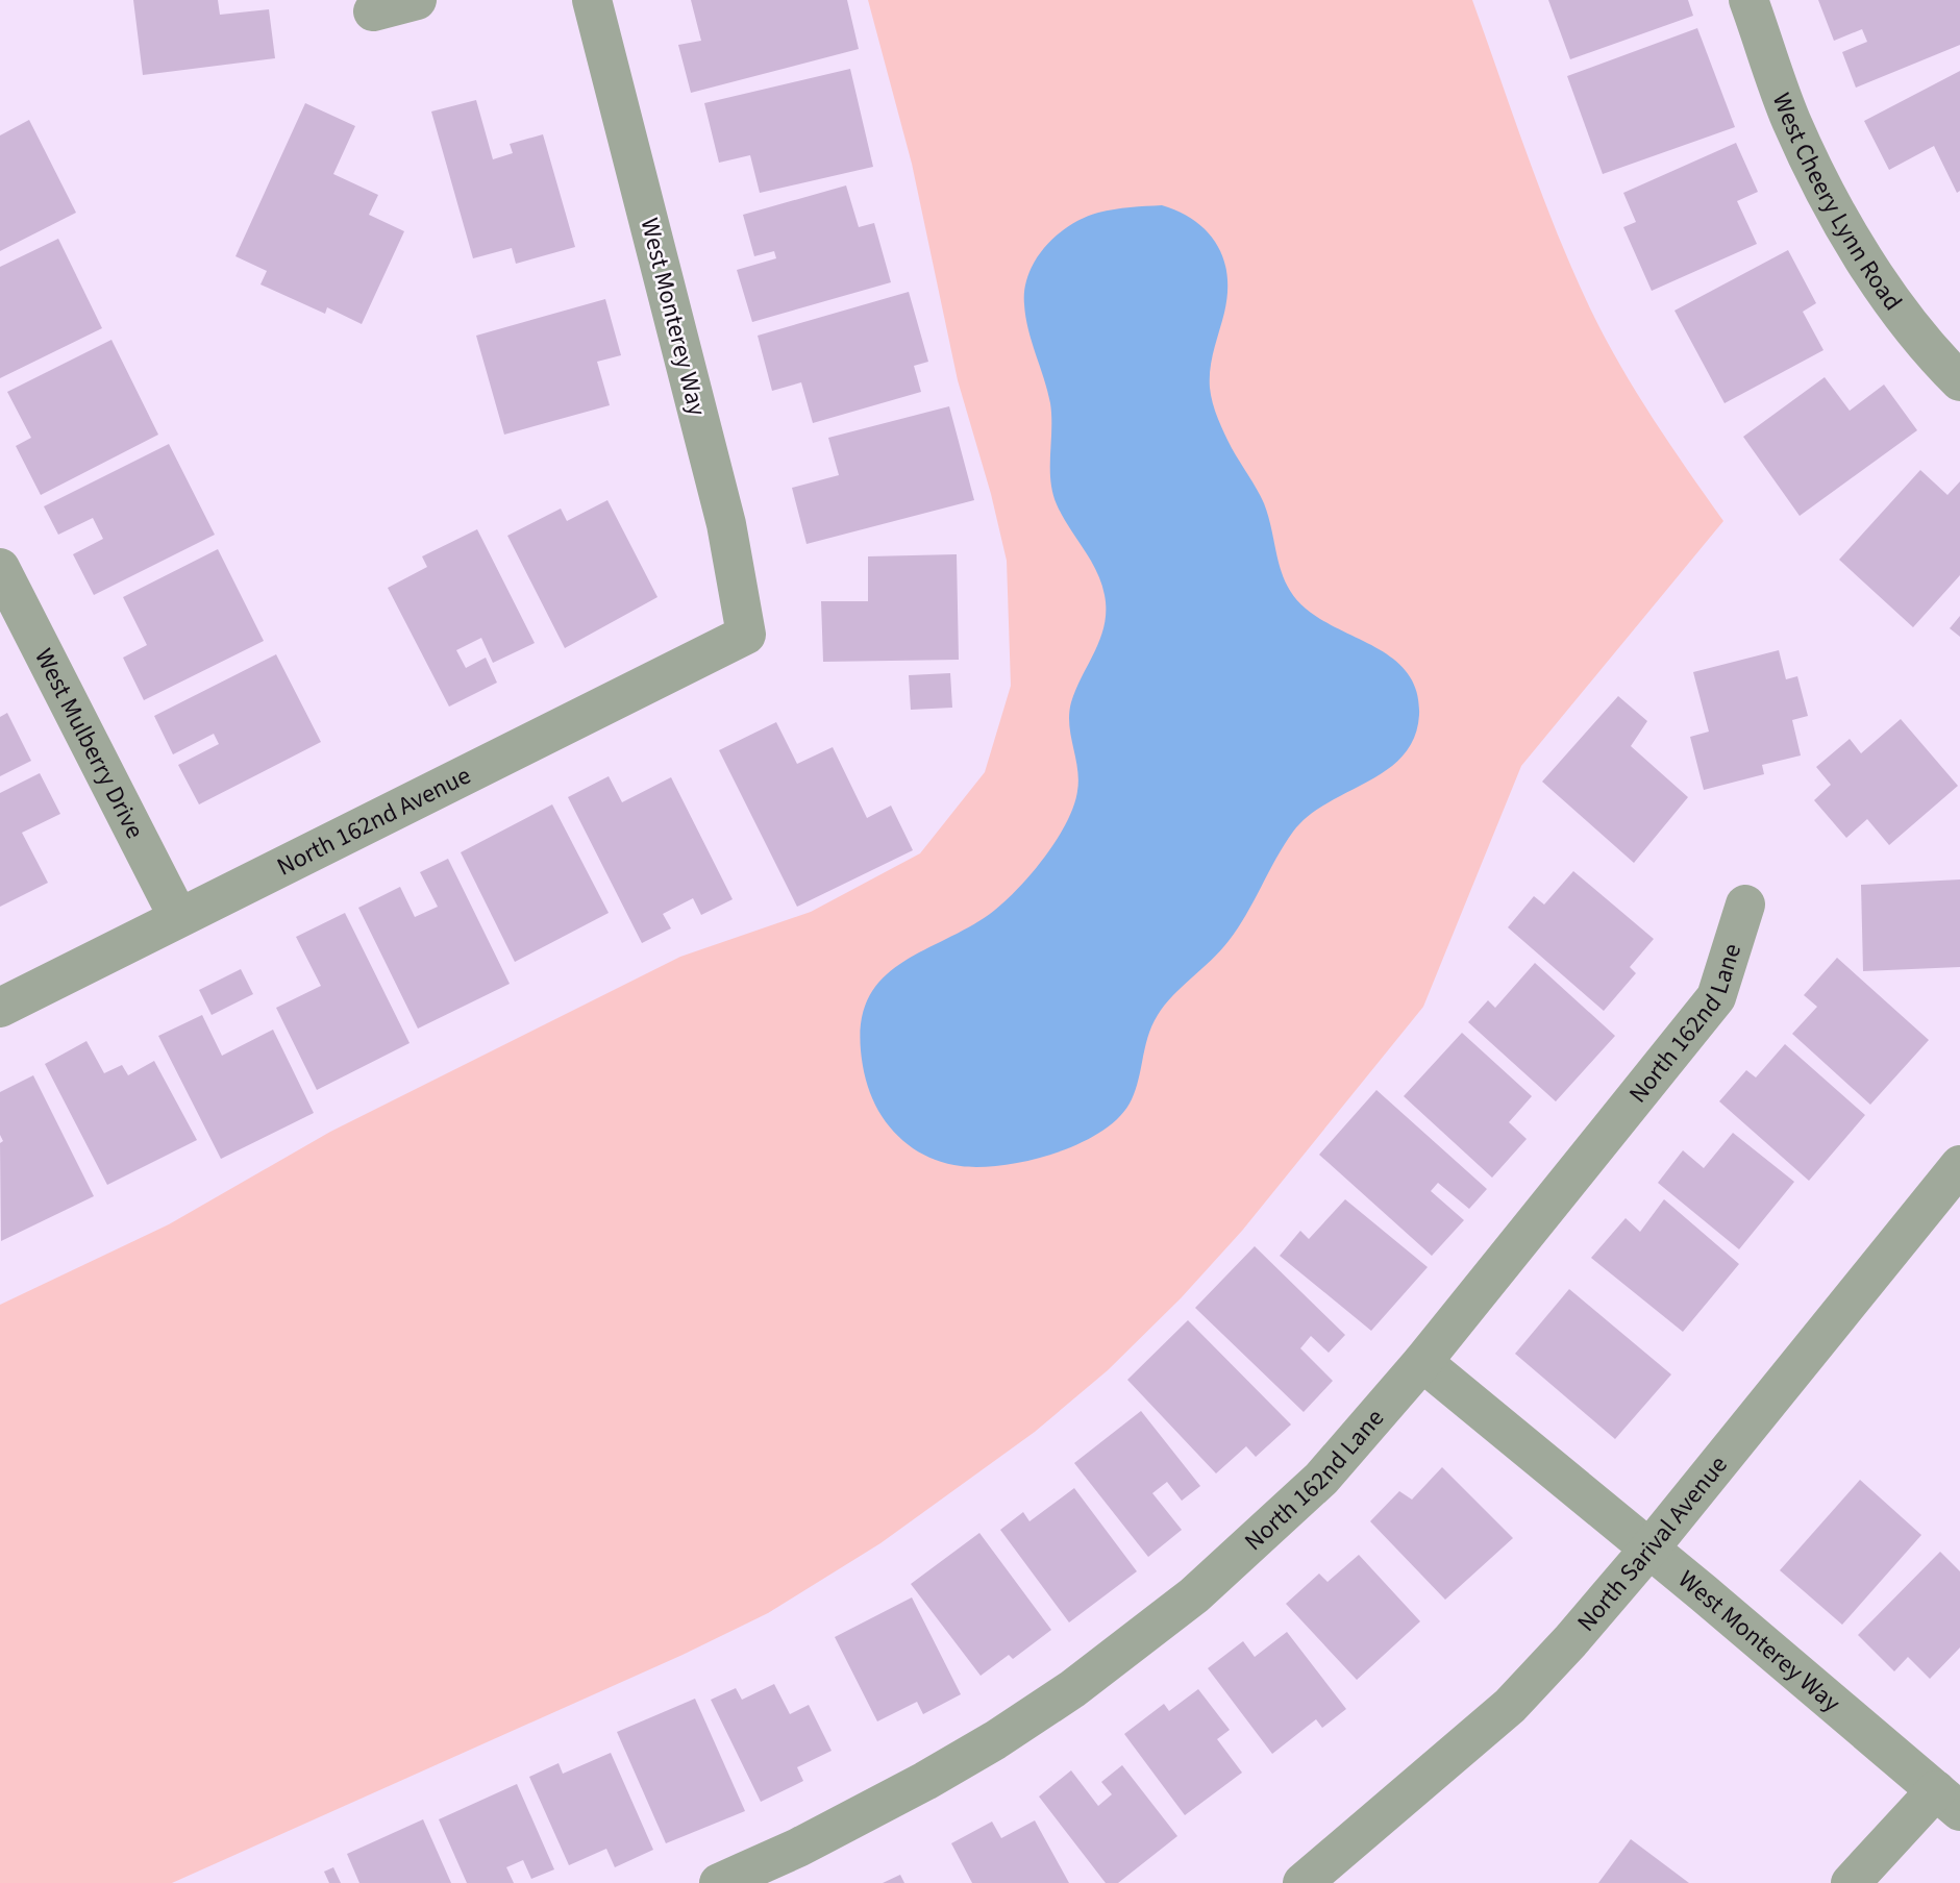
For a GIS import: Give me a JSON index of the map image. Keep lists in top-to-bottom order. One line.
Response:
{"streets":{"street":["West Cheery Lynn Road","West Monterey Way","West Mulberry Drive","North 162nd Avenue","North 162nd Lane","North Sarival Avenue"]},"crossings":[["West Monterey Way","North 162nd Avenue"],["West Monterey Way","North 162nd Lane"],["West Monterey Way","North Sarival Avenue"],["West Mulberry Drive","North 162nd Avenue"]]}
